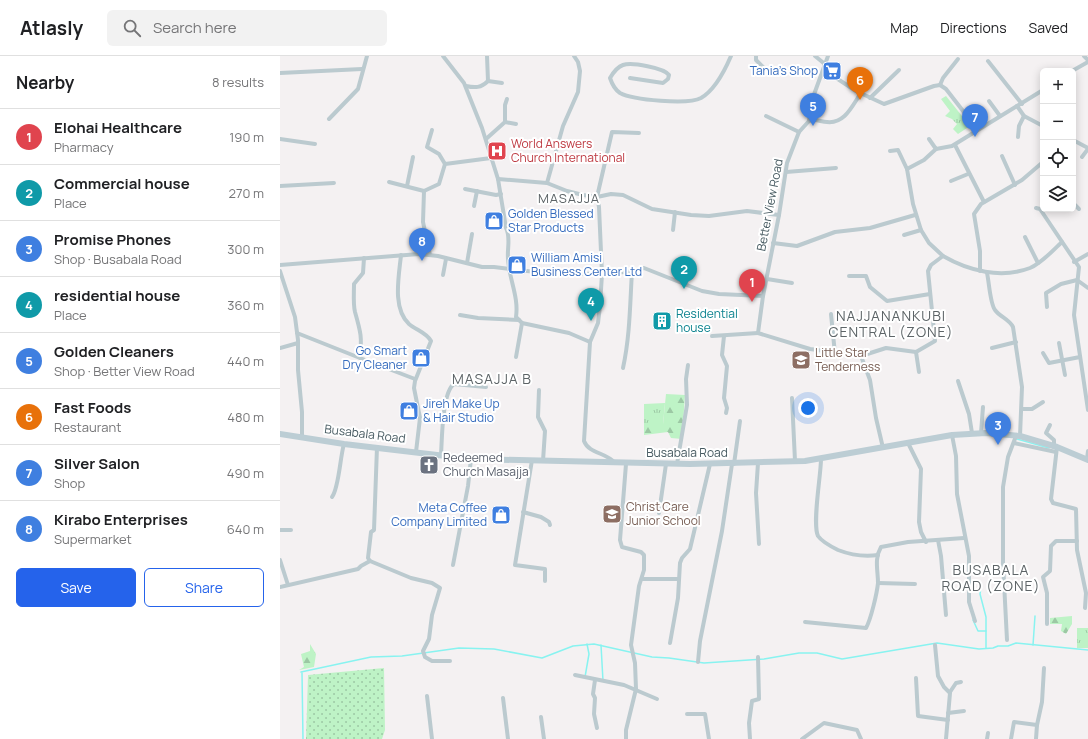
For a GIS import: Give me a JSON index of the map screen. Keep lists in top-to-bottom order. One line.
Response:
{"streets":{"street":["Better View Road","Busabala Road"]},"districts":["MASAJJA","NAJJANANKUBI CENTRAL (ZONE)","MASAJJA B","BUSABALA ROAD (ZONE)"],"places":{"supermarket":["Tania's Shop"],"hospital":["World Answers Church International"],"shop":["Golden Blessed Star Products","William Amisi Business Center Ltd","Go Smart Dry Cleaner","Jireh Make Up & Hair Studio","Meta Coffee Company Limited"],"building":["Residential house"],"school or university":["Little Star Tenderness","Christ Care Junior School"],"church":["Redeemed Church Masajja"]},"page":{"header":"Atlasly","search":"Search here","nav":["Map","Directions","Saved"],"heading":["Nearby","8 results"],"pins":["6","5","7","8","2","1","4","3"],"map_buttons":["+","−"],"list":[{"mark":"1","name":"Elohai Healthcare","note":"Pharmacy","value":"190 m"},{"mark":"2","name":"Commercial house","note":"Place","value":"270 m"},{"mark":"3","name":"Promise Phones","note":"Shop · Busabala Road","value":"300 m"},{"mark":"4","name":"residential house","note":"Place","value":"360 m"},{"mark":"5","name":"Golden Cleaners","note":"Shop · Better View Road","value":"440 m"},{"mark":"6","name":"Fast Foods","note":"Restaurant","value":"480 m"},{"mark":"7","name":"Silver Salon","note":"Shop","value":"490 m"},{"mark":"8","name":"Kirabo Enterprises","note":"Supermarket","value":"640 m"}],"buttons":["Save","Share"]}}
